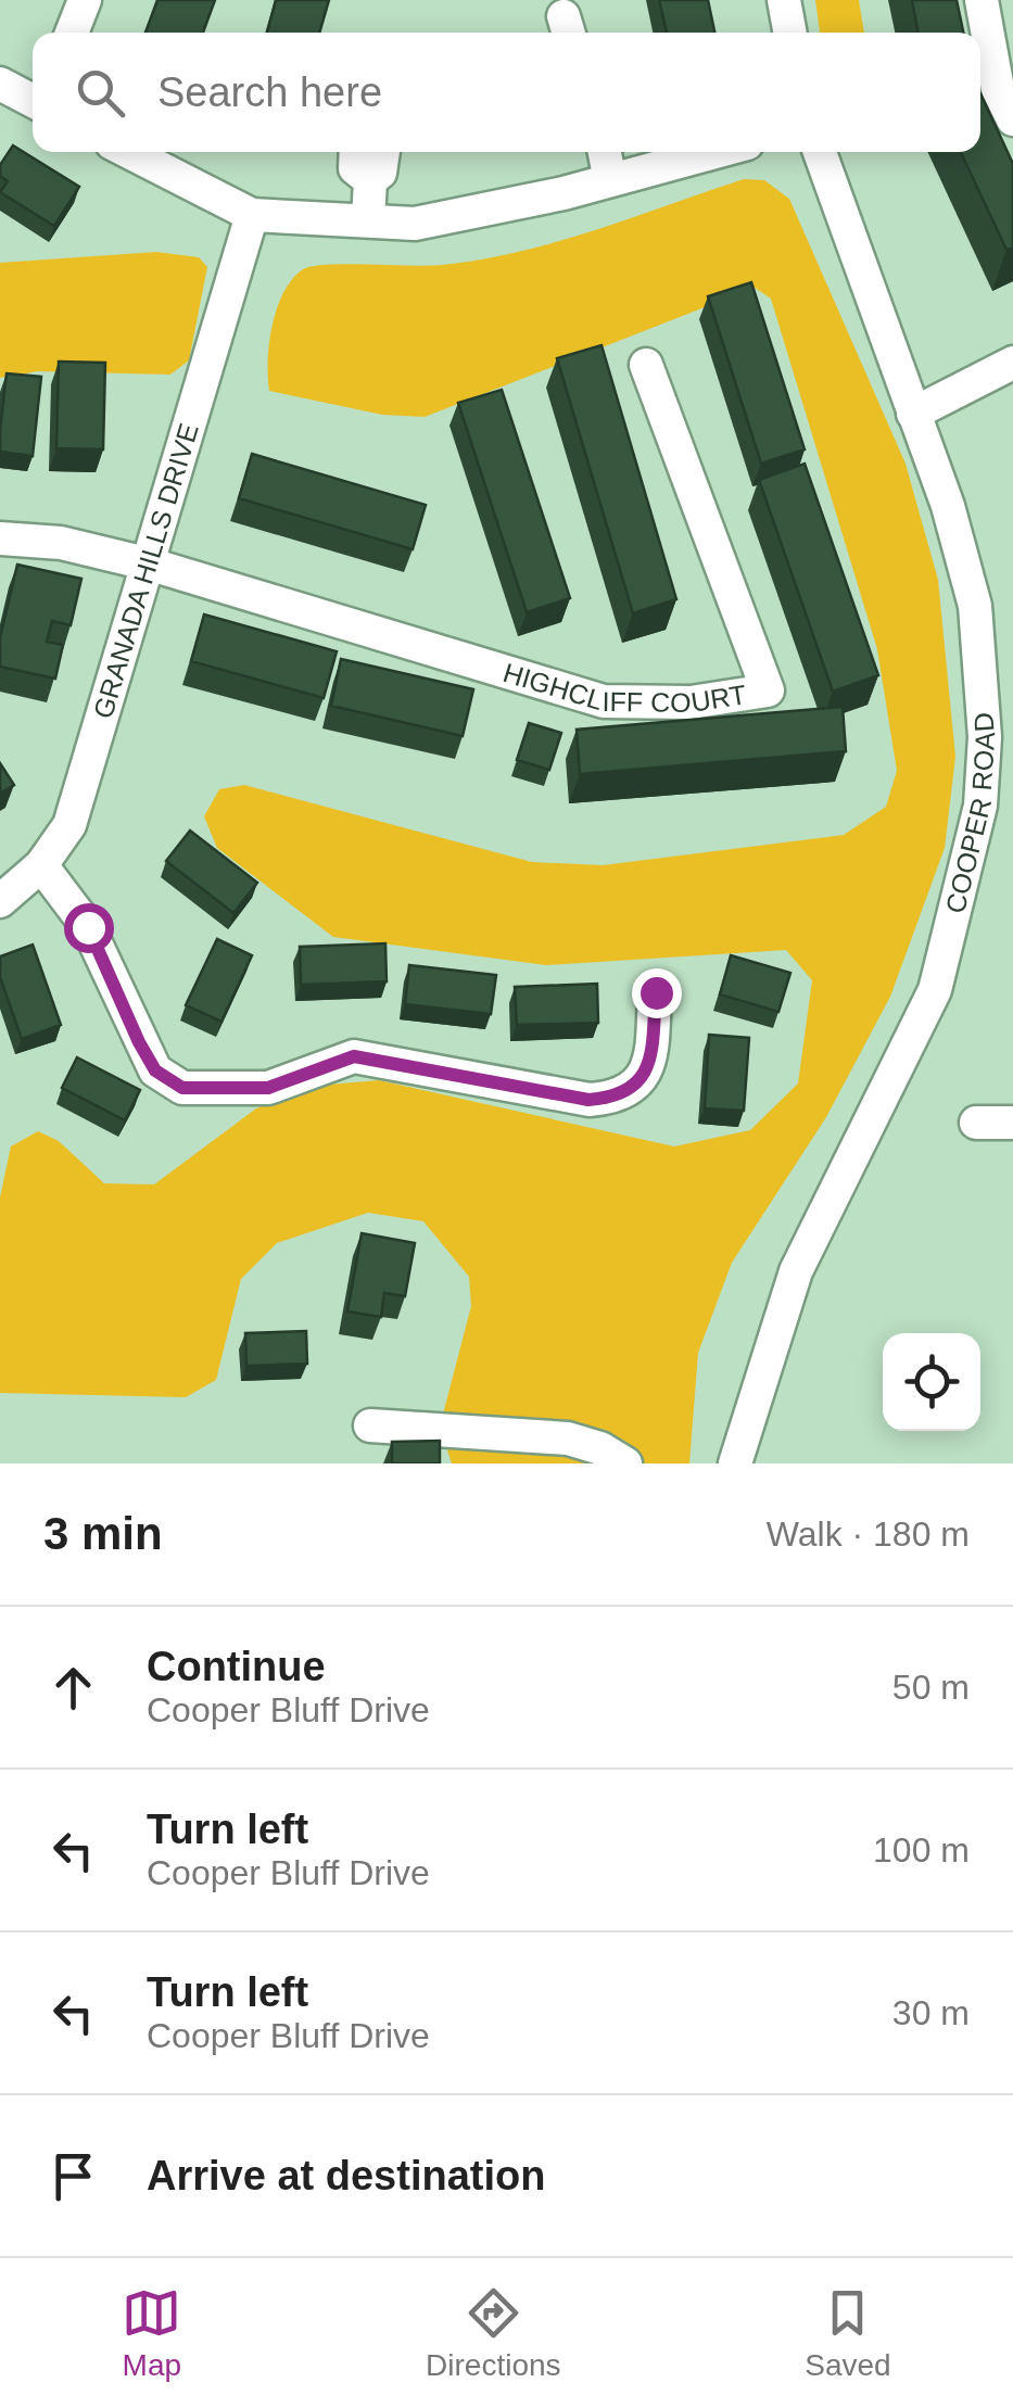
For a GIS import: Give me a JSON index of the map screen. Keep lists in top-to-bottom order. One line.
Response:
{"streets":{"street":["GRANADA HILLS DRIVE","HIGHCLIFF COURT","COOPER ROAD"]},"crossings":[["GRANADA HILLS DRIVE","HIGHCLIFF COURT"]],"page":{"search":"Search here","heading":["3 min","Walk · 180 m"],"list":[["Continue","Cooper Bluff Drive","50 m"],["Turn left","Cooper Bluff Drive","100 m"],["Turn left","Cooper Bluff Drive","30 m"],"Arrive at destination"],"nav":["Map","Directions","Saved"]}}
